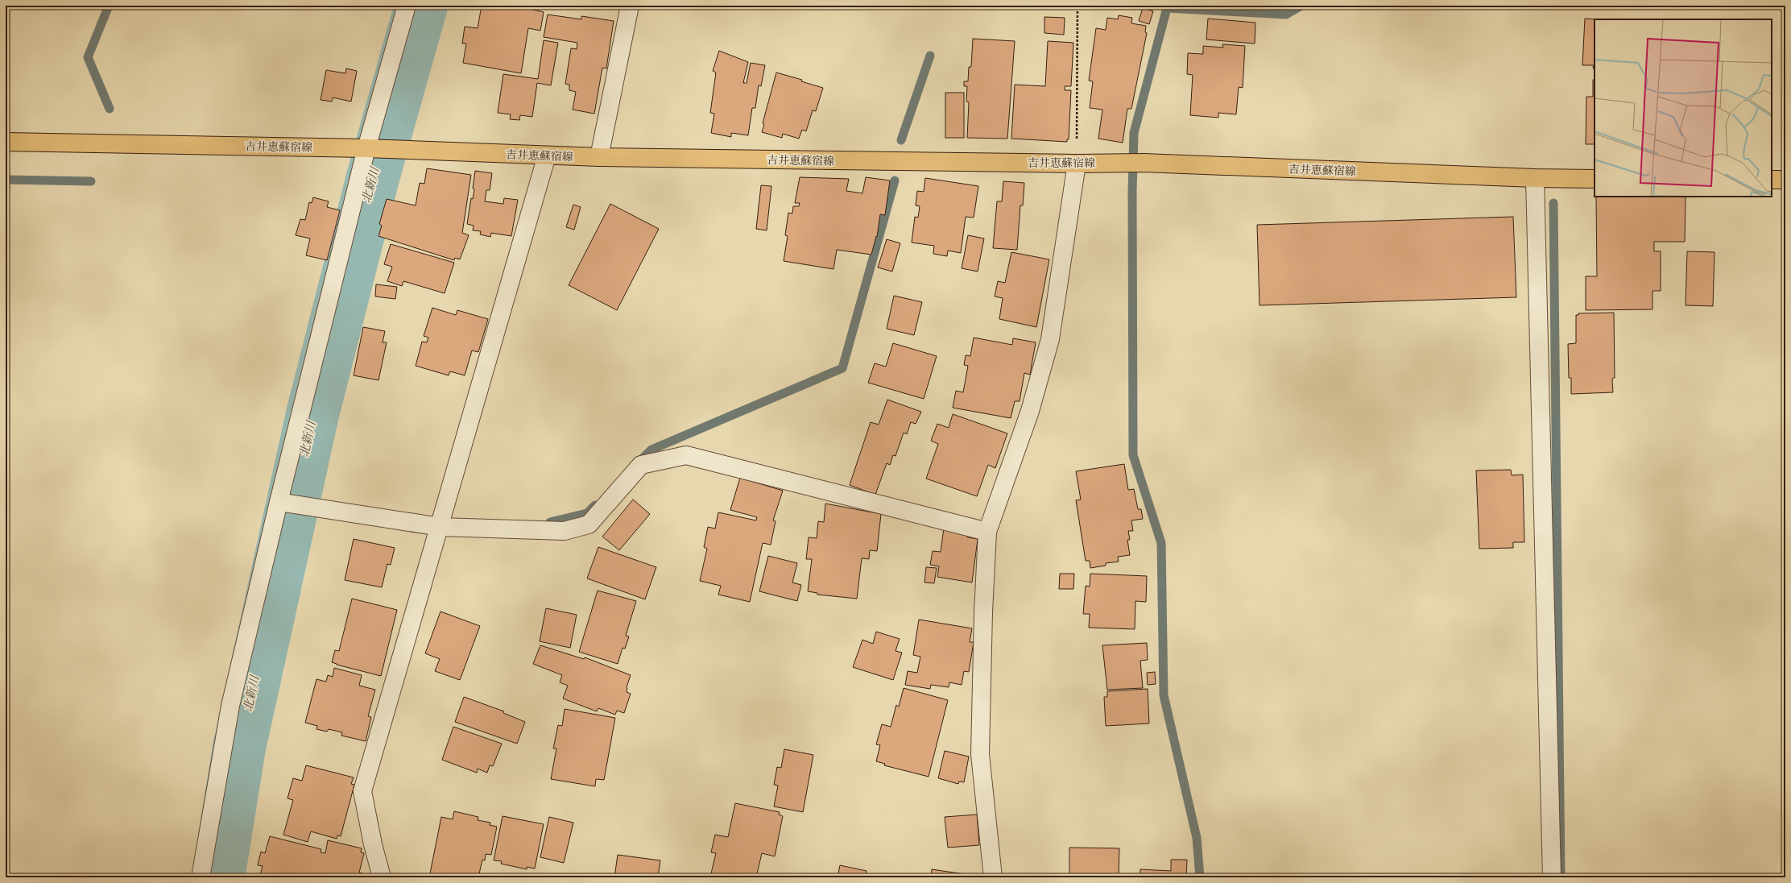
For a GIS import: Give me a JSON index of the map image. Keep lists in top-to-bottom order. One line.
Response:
{"streets":{"main road":["吉井恵蘇宿線"]},"water":["北新川"]}
